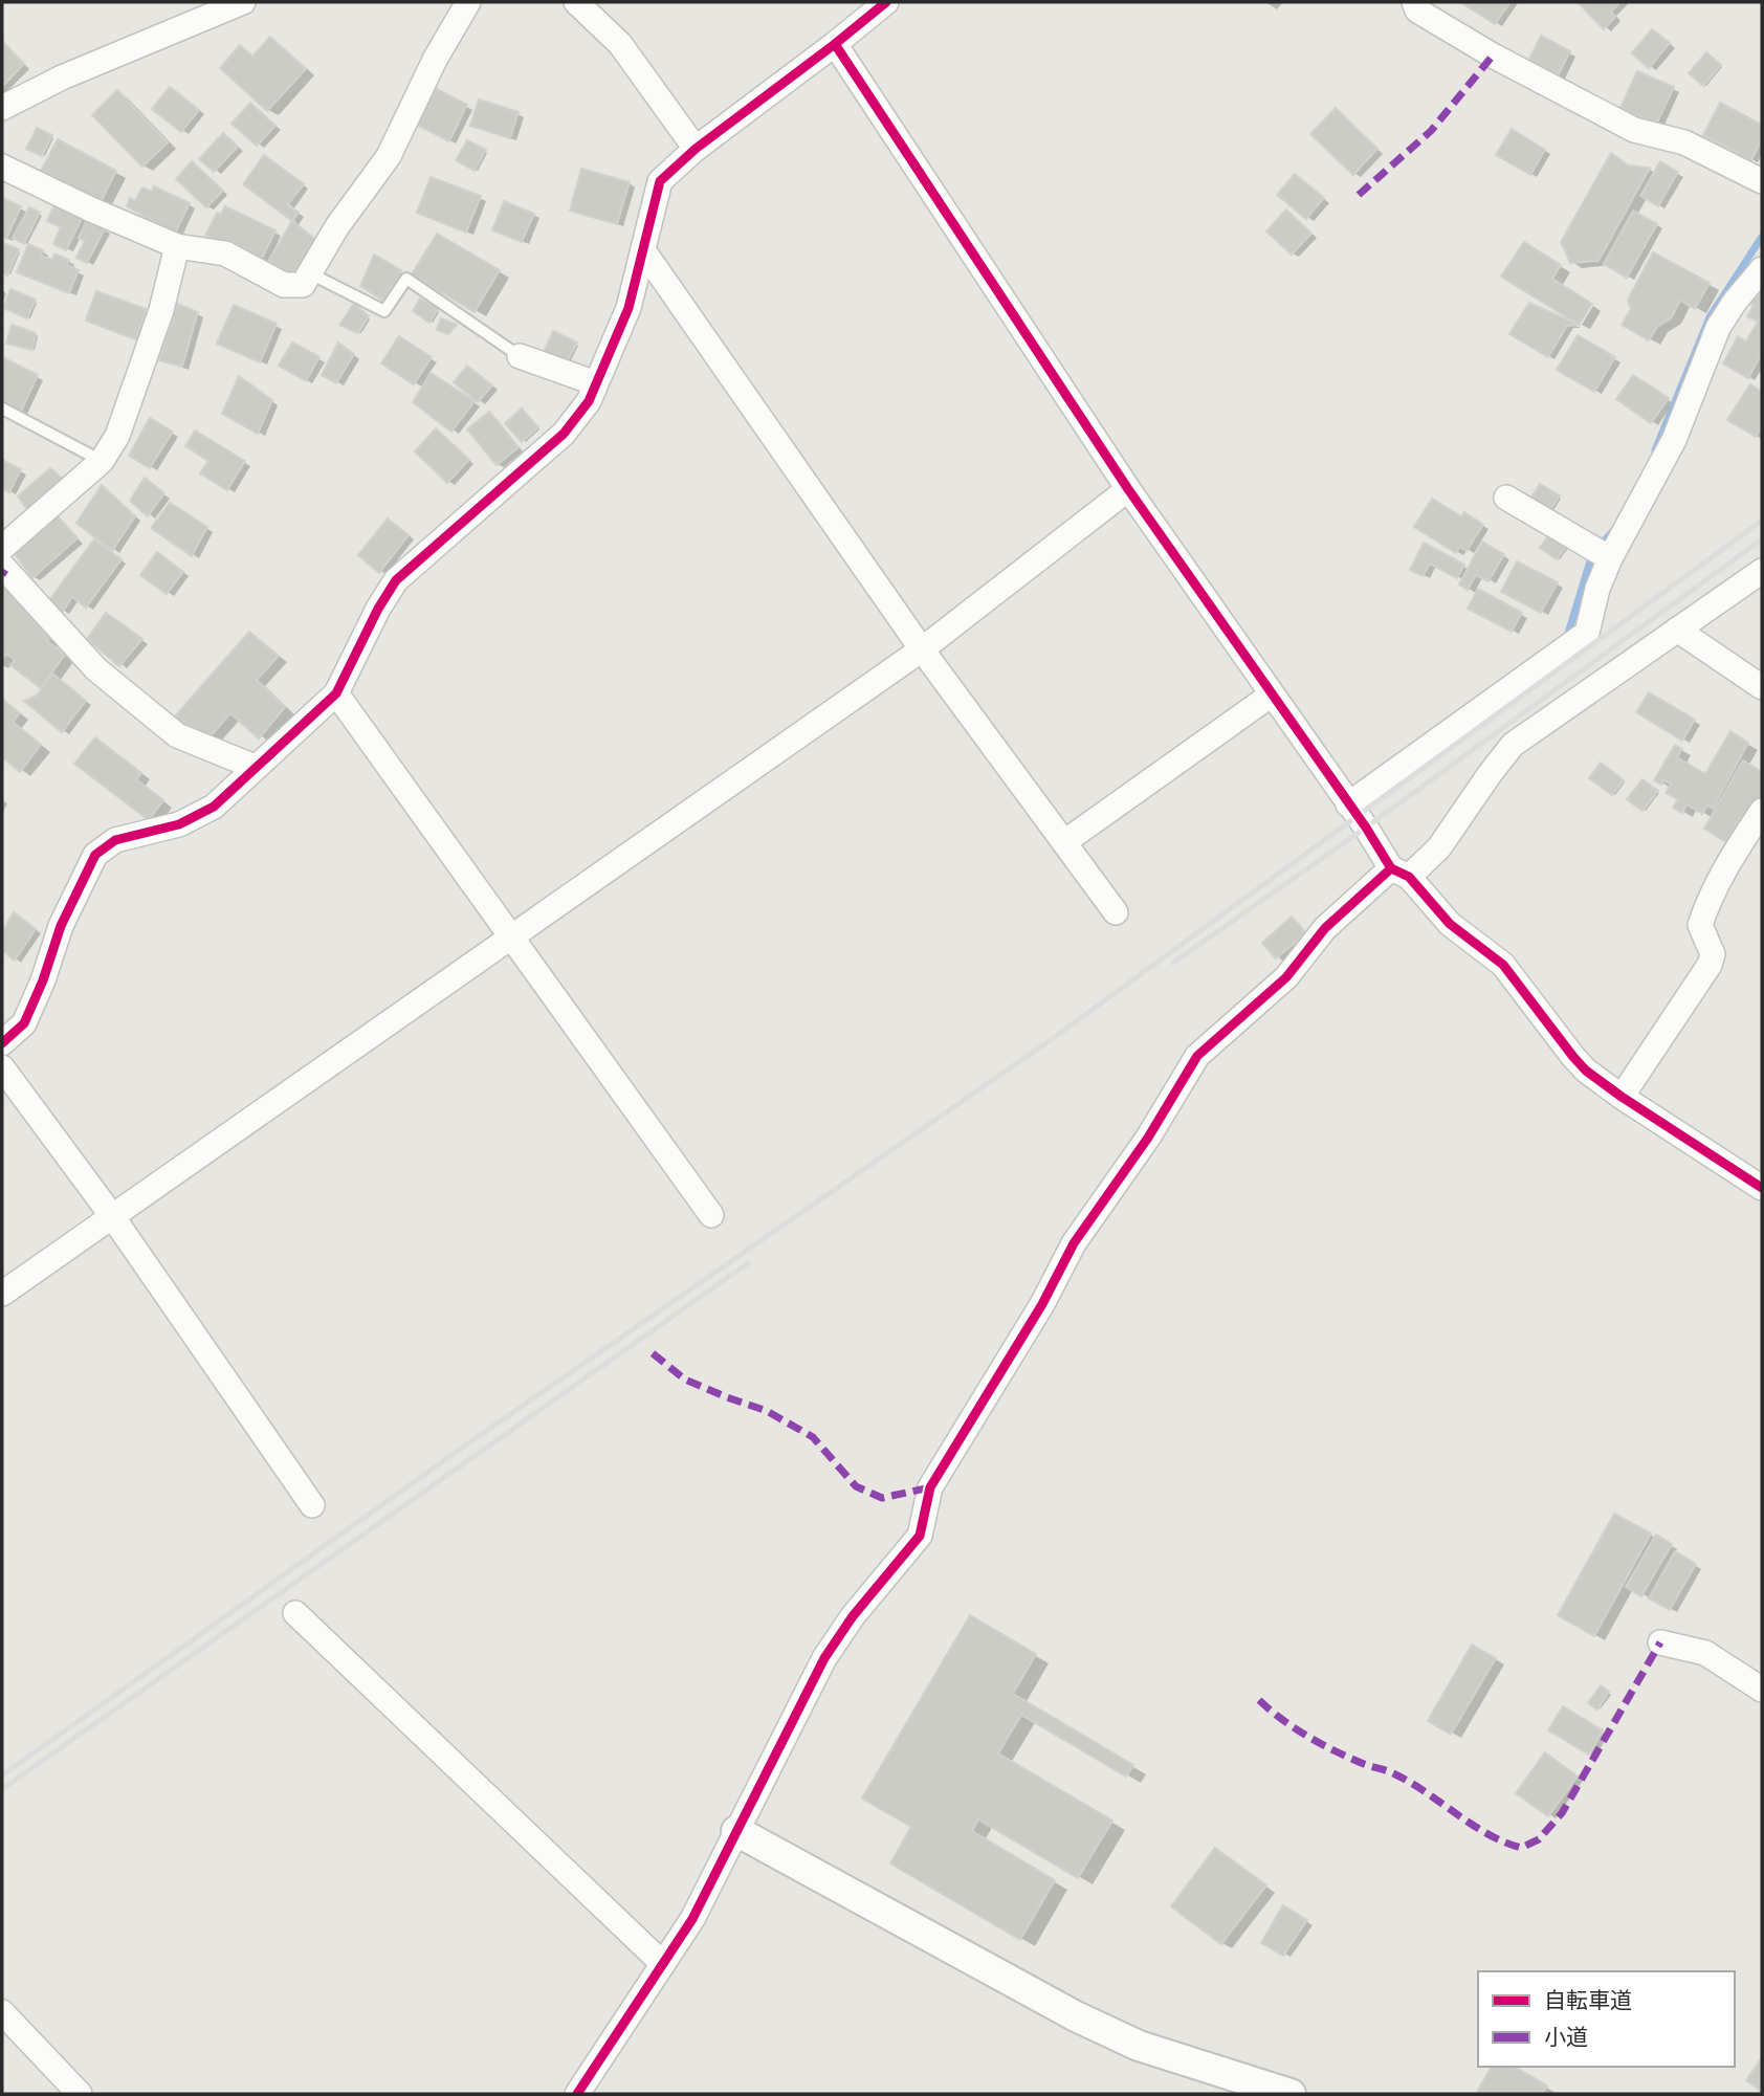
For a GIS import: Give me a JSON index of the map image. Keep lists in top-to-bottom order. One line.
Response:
{"legend":["自転車道","小道"]}
